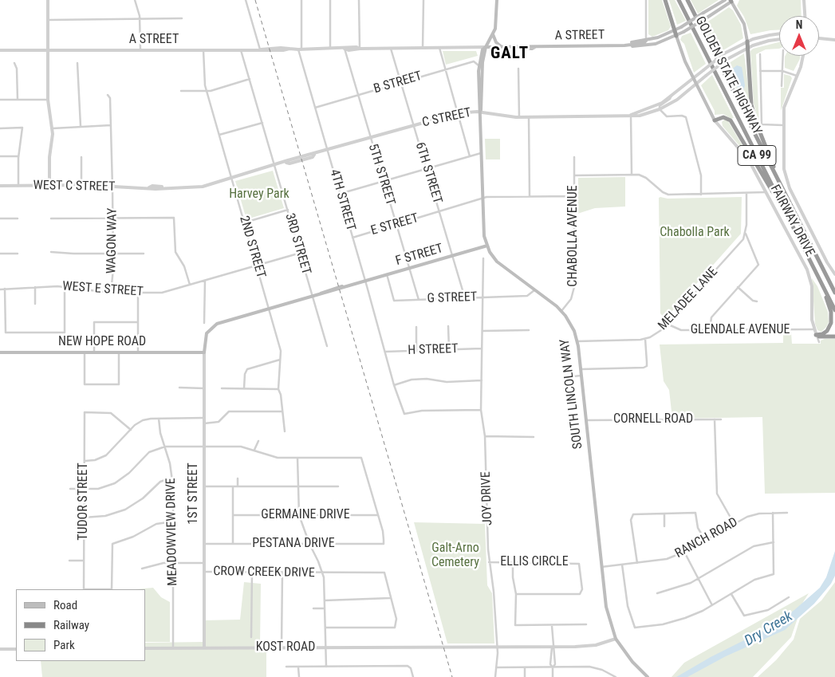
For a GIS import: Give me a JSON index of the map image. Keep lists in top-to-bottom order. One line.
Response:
{"streets":{"highway":["GOLDEN STATE HIGHWAY","CA 99"],"main road":["A STREET","FAIRWAY DRIVE","F STREET","NEW HOPE ROAD","SOUTH LINCOLN WAY","1ST STREET"],"street":["B STREET","C STREET","6TH STREET","5TH STREET","WEST C STREET","4TH STREET","E STREET","CHABOLLA AVENUE","WAGON WAY","3RD STREET","2ND STREET","WEST E STREET","G STREET","MELADEE LANE","GLENDALE AVENUE","H STREET","CORNELL ROAD","JOY DRIVE","TUDOR STREET","GERMAINE DRIVE","MEADOWVIEW DRIVE","RANCH ROAD","PESTANA DRIVE","ELLIS CIRCLE","CROW CREEK DRIVE","KOST ROAD"]},"crossings":[["A STREET","6TH STREET"],["A STREET","5TH STREET"],["A STREET","4TH STREET"],["A STREET","FAIRWAY DRIVE"],["A STREET","3RD STREET"],["A STREET","2ND STREET"],["A STREET","SOUTH LINCOLN WAY"],["B STREET","6TH STREET"],["B STREET","5TH STREET"],["B STREET","4TH STREET"],["B STREET","SOUTH LINCOLN WAY"],["C STREET","6TH STREET"],["C STREET","5TH STREET"],["C STREET","WEST C STREET"],["C STREET","4TH STREET"],["C STREET","FAIRWAY DRIVE"],["C STREET","3RD STREET"],["C STREET","2ND STREET"],["C STREET","SOUTH LINCOLN WAY"],["6TH STREET","E STREET"],["6TH STREET","F STREET"],["6TH STREET","G STREET"],["5TH STREET","E STREET"],["5TH STREET","F STREET"],["5TH STREET","G STREET"],["WEST C STREET","WAGON WAY"],["4TH STREET","E STREET"],["4TH STREET","F STREET"],["4TH STREET","H STREET"],["4TH STREET","JOY DRIVE"],["FAIRWAY DRIVE","GLENDALE AVENUE"],["E STREET","CHABOLLA AVENUE"],["E STREET","SOUTH LINCOLN WAY"],["CHABOLLA AVENUE","SOUTH LINCOLN WAY"],["WAGON WAY","WEST E STREET"],["3RD STREET","F STREET"],["2ND STREET","F STREET"],["F STREET","G STREET"],["F STREET","SOUTH LINCOLN WAY"],["F STREET","1ST STREET"],["G STREET","SOUTH LINCOLN WAY"],["G STREET","JOY DRIVE"],["MELADEE LANE","GLENDALE AVENUE"],["MELADEE LANE","SOUTH LINCOLN WAY"],["NEW HOPE ROAD","1ST STREET"],["H STREET","JOY DRIVE"],["SOUTH LINCOLN WAY","CORNELL ROAD"],["SOUTH LINCOLN WAY","RANCH ROAD"],["SOUTH LINCOLN WAY","KOST ROAD"],["1ST STREET","PESTANA DRIVE"],["1ST STREET","CROW CREEK DRIVE"],["1ST STREET","KOST ROAD"],["JOY DRIVE","ELLIS CIRCLE"],["JOY DRIVE","KOST ROAD"],["GERMAINE DRIVE","PESTANA DRIVE"],["MEADOWVIEW DRIVE","KOST ROAD"]],"districts":["GALT"],"water":["Dry Creek"],"parks":["Harvey Park","Chabolla Park","Galt-Arno Cemetery"],"legend":["Road","Railway","Park"],"north":"top"}
